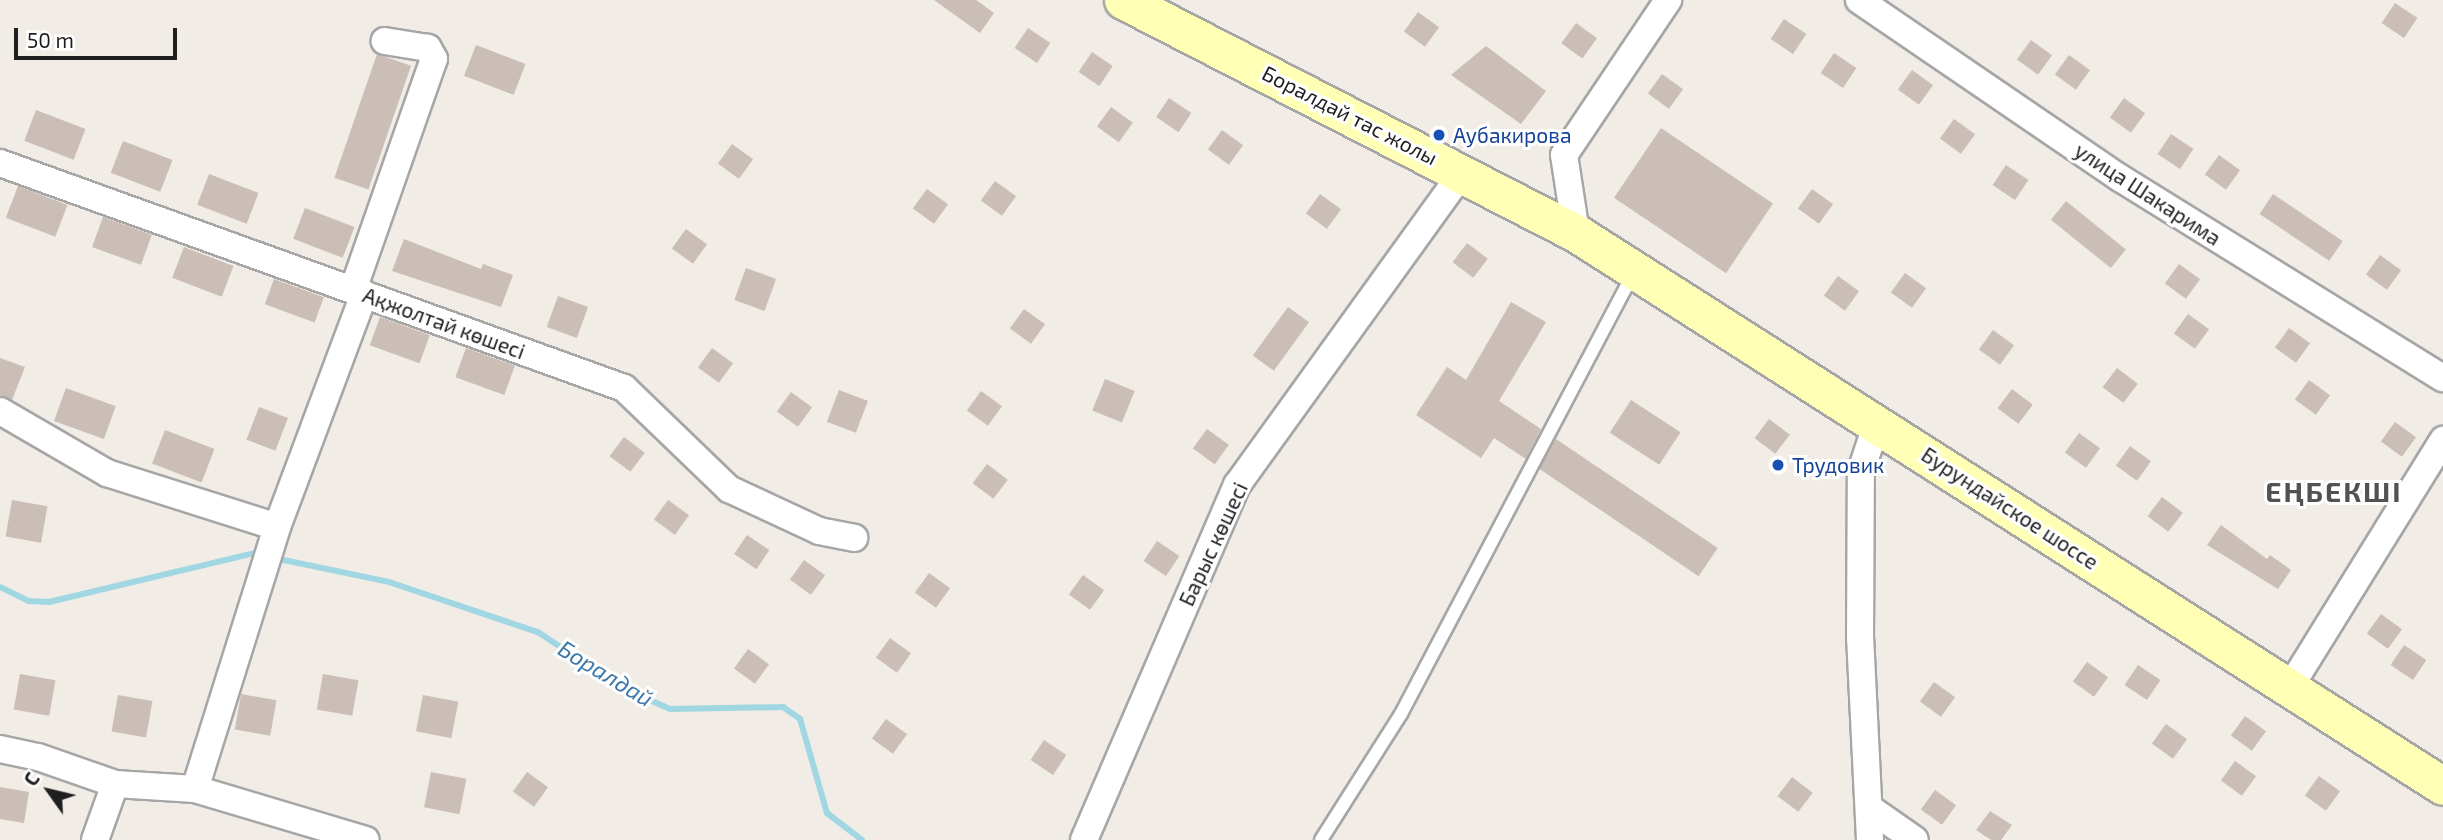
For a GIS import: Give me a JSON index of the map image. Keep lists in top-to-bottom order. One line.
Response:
{"streets":{"main road":["Боралдай тас жолы","Бурундайское шоссе"],"street":["улица Шакарима","Ақжолтай көшесі","Барыс көшесі"]},"crossings":[["Боралдай тас жолы","Бурундайское шоссе"],["Боралдай тас жолы","Барыс көшесі"]],"districts":["ЕҢБЕКШІ"],"water":["Боралдай"],"places":["Аубакирова","Трудовик"],"scale_bar":"50 m","north":"top left"}
